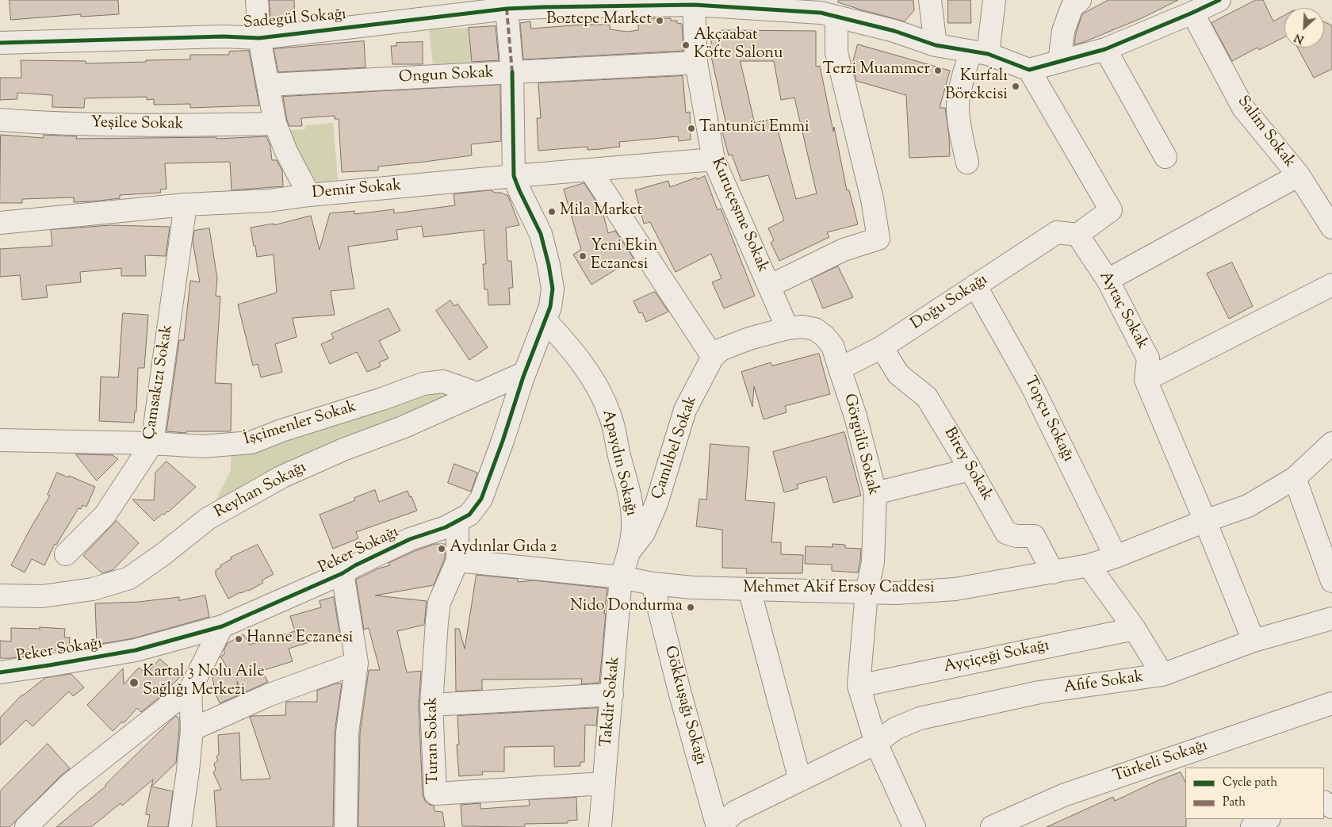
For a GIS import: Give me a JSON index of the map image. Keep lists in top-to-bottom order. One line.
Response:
{"streets":{"street":["Sadegül Sokağı","Ongun Sokak","Yeşilce Sokak","Salim Sokak","Demir Sokak","Kuruçeşme Sokak","Doğu Sokağı","Aytaç Sokak","Çamsakızı Sokak","Topçu Sokağı","İşçimenler Sokak","Görgülü Sokak","Çamlıbel Sokak","Apaydın Sokağı","Birey Sokak","Reyhan Sokağı","Peker Sokağı","Mehmet Akif Ersoy Caddesi","Ayçiçeği Sokağı","Afife Sokak","Takdir Sokak","Gökkuşağı Sokağı","Turan Sokak","Türkeli Sokağı"]},"crossings":[["Sadegül Sokağı","Kuruçeşme Sokak"],["Ongun Sokak","Kuruçeşme Sokak"],["Demir Sokak","Kuruçeşme Sokak"],["Demir Sokak","Çamsakızı Sokak"],["Demir Sokak","Peker Sokağı"],["Kuruçeşme Sokak","Çamlıbel Sokak"],["Doğu Sokağı","Aytaç Sokak"],["Doğu Sokağı","Topçu Sokağı"],["Doğu Sokağı","Görgülü Sokak"],["Doğu Sokağı","Çamlıbel Sokak"],["Doğu Sokağı","Birey Sokak"],["Aytaç Sokak","Mehmet Akif Ersoy Caddesi"],["Aytaç Sokak","Afife Sokak"],["Çamsakızı Sokak","İşçimenler Sokak"],["Topçu Sokağı","Mehmet Akif Ersoy Caddesi"],["İşçimenler Sokak","Reyhan Sokağı"],["Görgülü Sokak","Çamlıbel Sokak"],["Görgülü Sokak","Mehmet Akif Ersoy Caddesi"],["Görgülü Sokak","Ayçiçeği Sokağı"],["Çamlıbel Sokak","Apaydın Sokağı"],["Apaydın Sokağı","Peker Sokağı"],["Apaydın Sokağı","Mehmet Akif Ersoy Caddesi"],["Apaydın Sokağı","Takdir Sokak"],["Birey Sokak","Mehmet Akif Ersoy Caddesi"],["Reyhan Sokağı","Peker Sokağı"],["Peker Sokağı","Turan Sokak"],["Mehmet Akif Ersoy Caddesi","Takdir Sokak"],["Mehmet Akif Ersoy Caddesi","Gökkuşağı Sokağı"],["Mehmet Akif Ersoy Caddesi","Turan Sokak"],["Afife Sokak","Gökkuşağı Sokağı"],["Takdir Sokak","Turan Sokak"]],"places":["Boztepe Market","Akçaabat Köfte Salonu","Terzi Muammer","Kurfalı Börekcisi","Tantunici Emmi","Mila Market","Yeni Ekin Eczanesi","Aydınlar Gıda 2","Nido Dondurma","Hanne Eczanesi","Kartal 3 Nolu Aile Sağlığı Merkezi"],"legend":["Cycle path","Path"],"north":"bottom left"}
